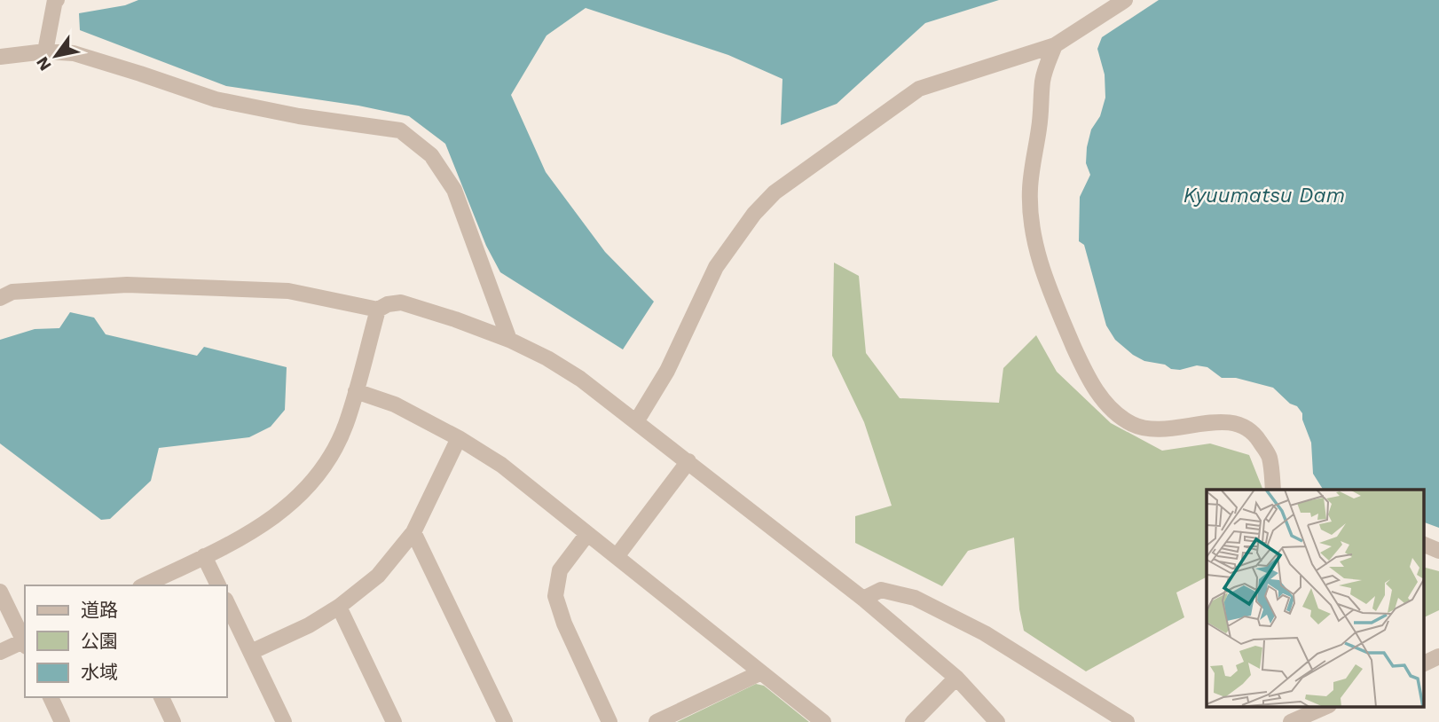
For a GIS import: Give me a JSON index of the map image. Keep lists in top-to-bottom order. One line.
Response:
{"water":["Kyuumatsu Dam"],"legend":["道路","公園","水域"],"north":"bottom left"}
